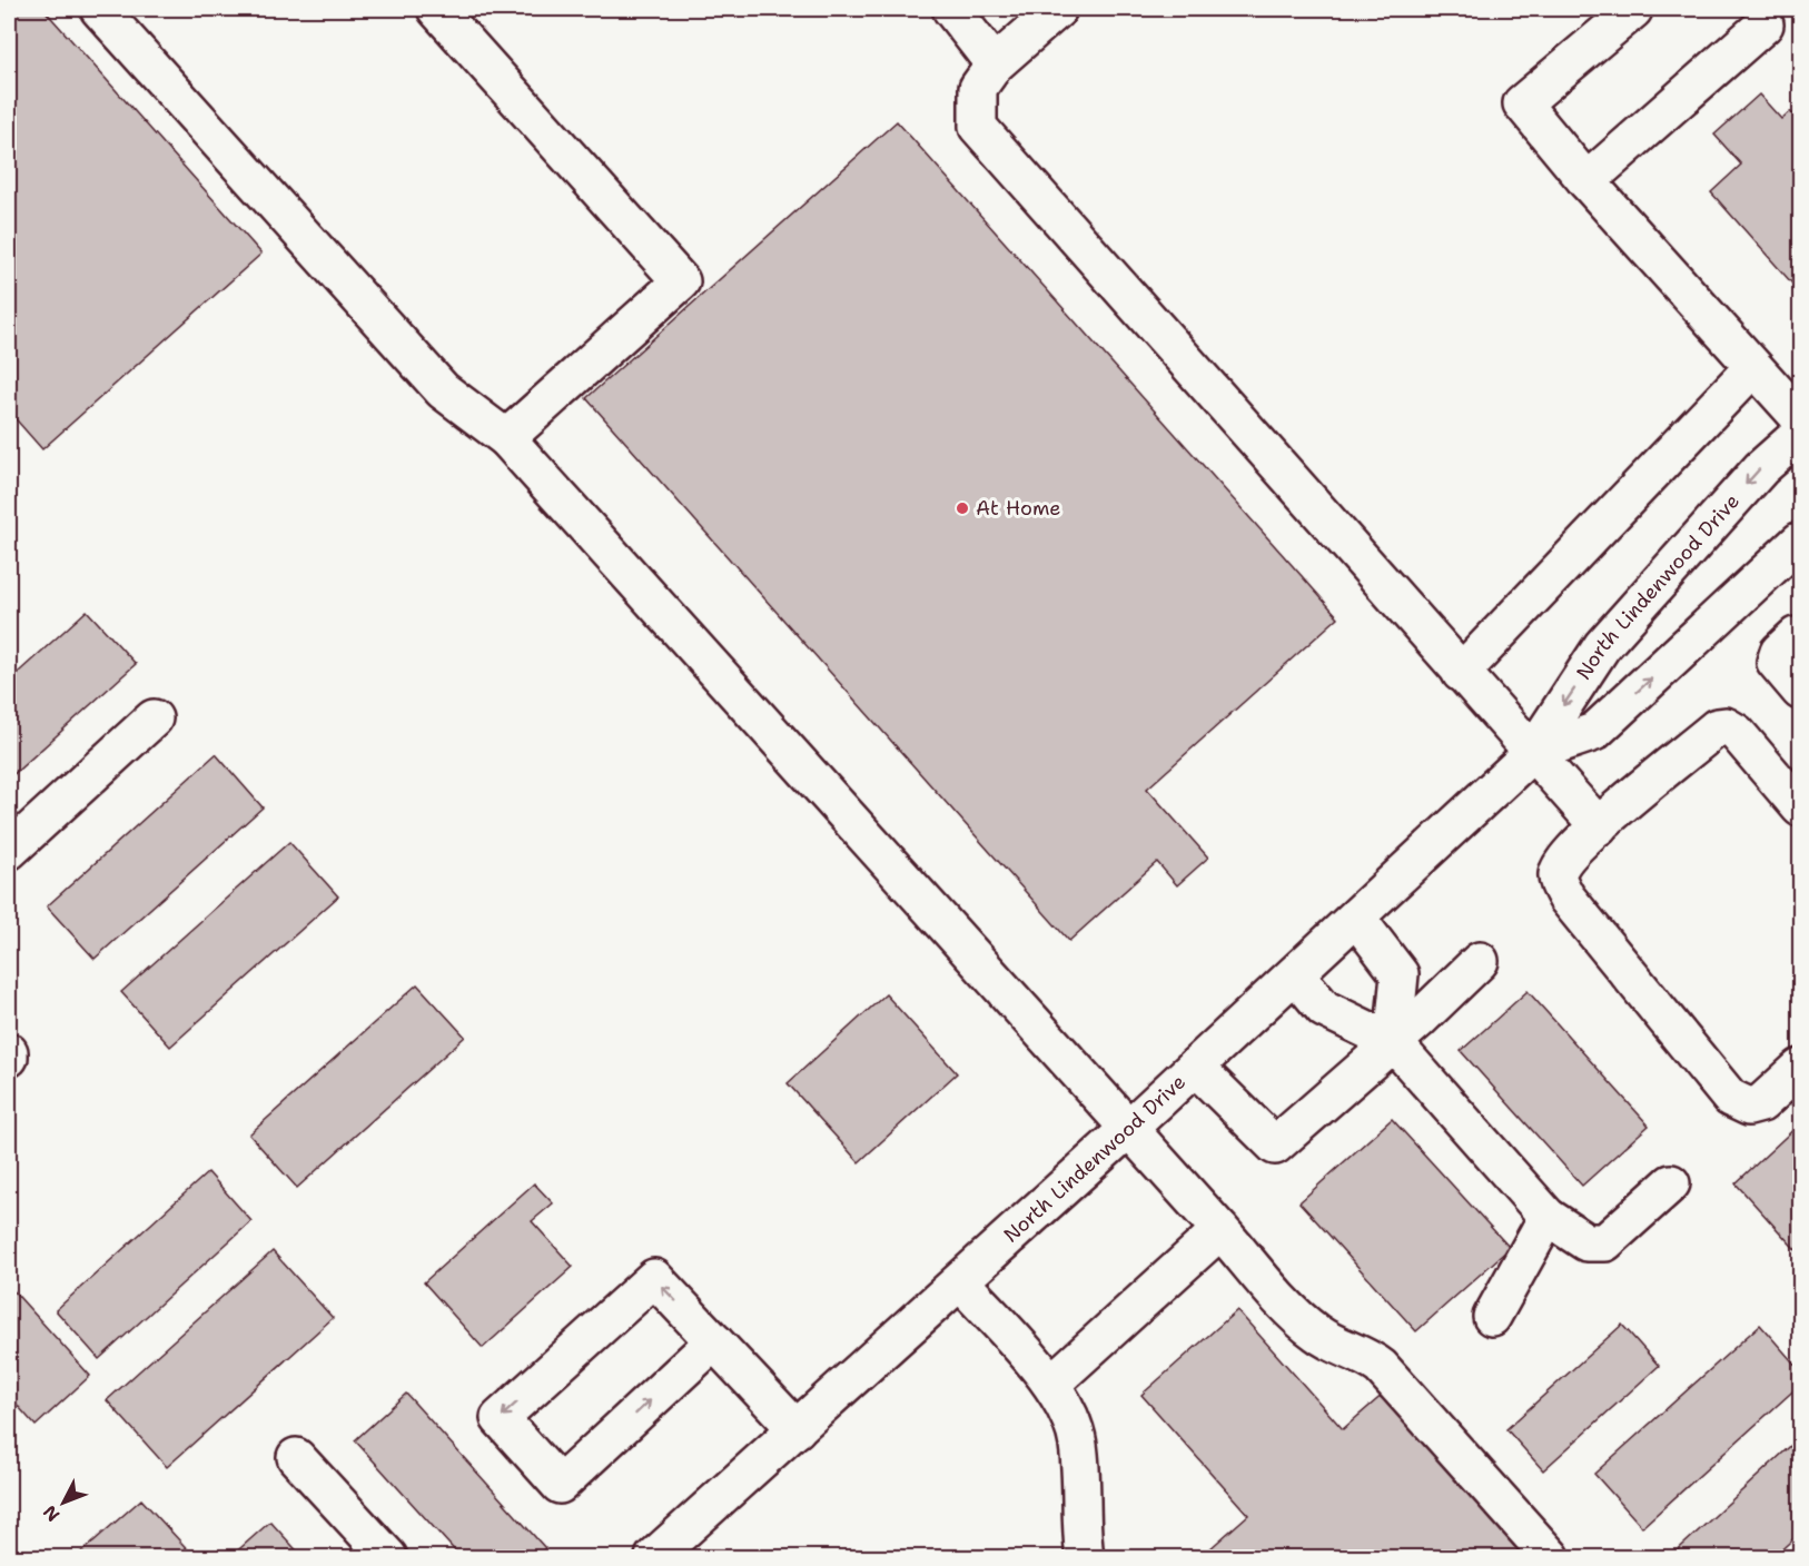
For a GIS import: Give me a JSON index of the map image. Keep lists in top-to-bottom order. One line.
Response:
{"streets":{"street":["North Lindenwood Drive"]},"places":["At Home"],"north":"bottom left"}
